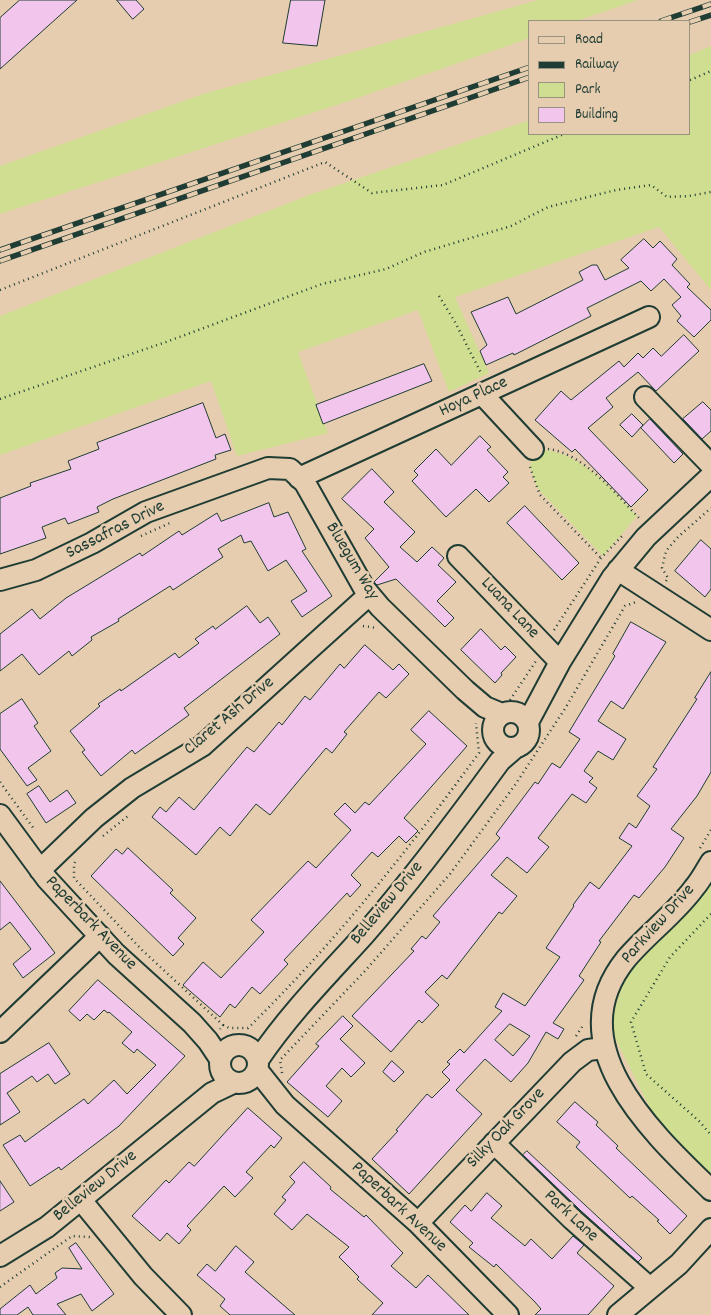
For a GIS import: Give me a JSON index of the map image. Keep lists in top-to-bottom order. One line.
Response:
{"streets":{"street":["Hoya Place","Sassafras Drive","Bluegum Way","Luana Lane","Claret Ash Drive","Belleview Drive","Paperbark Avenue","Parkview Drive","Silky Oak Grove","Park Lane"]},"crossings":[["Hoya Place","Sassafras Drive"],["Hoya Place","Bluegum Way"],["Sassafras Drive","Bluegum Way"],["Bluegum Way","Claret Ash Drive"],["Bluegum Way","Belleview Drive"],["Claret Ash Drive","Paperbark Avenue"],["Belleview Drive","Paperbark Avenue"],["Paperbark Avenue","Silky Oak Grove"],["Parkview Drive","Silky Oak Grove"],["Silky Oak Grove","Park Lane"]],"legend":["Road","Railway","Park","Building"]}
